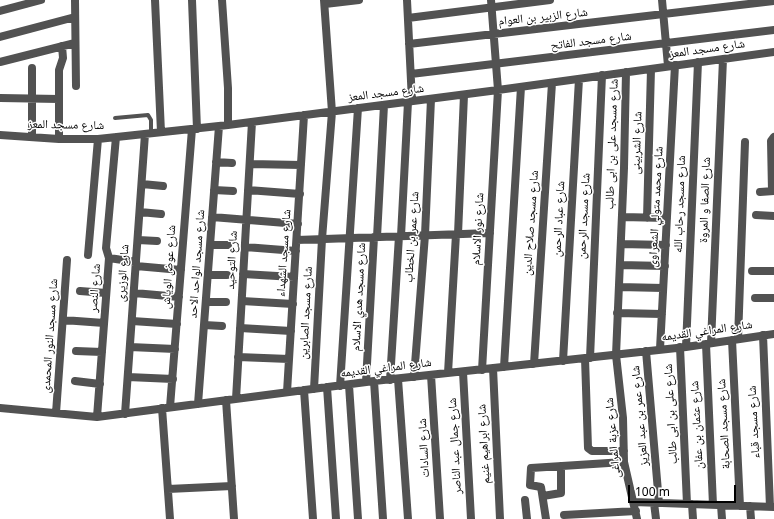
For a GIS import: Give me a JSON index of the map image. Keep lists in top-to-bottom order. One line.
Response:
{"streets":{"street":["شارع الزبير بن العوام","شارع مسجد الفاتح","شارع مسجد المعز","شارع الشربينى","شارع مسجد على بن ابى طالب","شارع الصفا و المروة","شارع مسجد رحاب الله","شارع محمد متولي الشعراوى","شارع مسجد الرحمن","شارع عباد الرحمن","شارع مسجد صلاح الدين","شارع نور الاسلام","شارع عمر بن الخطاب","شارع مسجد الشهداء","شارع التوحيد","شارع مسجد الواحد الاحد","شارع عوض الوياش","شارع الوزيرى","شارع النصر","شارع مسجد هدي الاسلام","شارع مسجد الصابرين","شارع المراغي القديمه","شارع مسجد النور المحمدى","شارع على بن ابى طالب","شارع عمر بن عبد العزيز","شارع مسجد قباء","شارع مسجد الصحابة","شارع عثمان بن عفان","شارع عزبة المراغى","شارع ابراهيم غنيم","شارع جمال عبد الناصر","شارع السادات"]},"crossings":[["شارع الزبير بن العوام","شارع محمد متولي الشعراوى"],["شارع الزبير بن العوام","شارع نور الاسلام"],["شارع مسجد الفاتح","شارع محمد متولي الشعراوى"],["شارع مسجد الفاتح","شارع نور الاسلام"],["شارع مسجد المعز","شارع الشربينى"],["شارع مسجد المعز","شارع مسجد على بن ابى طالب"],["شارع مسجد المعز","شارع الصفا و المروة"],["شارع مسجد المعز","شارع مسجد رحاب الله"],["شارع مسجد المعز","شارع محمد متولي الشعراوى"],["شارع مسجد المعز","شارع مسجد الرحمن"],["شارع مسجد المعز","شارع عباد الرحمن"],["شارع مسجد المعز","شارع مسجد صلاح الدين"],["شارع مسجد المعز","شارع نور الاسلام"],["شارع مسجد المعز","شارع عمر بن الخطاب"],["شارع مسجد المعز","شارع مسجد الشهداء"],["شارع مسجد المعز","شارع التوحيد"],["شارع مسجد المعز","شارع مسجد الواحد الاحد"],["شارع مسجد المعز","شارع عوض الوياش"],["شارع مسجد المعز","شارع الوزيرى"],["شارع مسجد المعز","شارع النصر"],["شارع مسجد المعز","شارع مسجد هدي الاسلام"],["شارع مسجد المعز","شارع مسجد الصابرين"],["شارع مسجد على بن ابى طالب","شارع عزبة المراغى"],["شارع الصفا و المروة","شارع المراغي القديمه"],["شارع الصفا و المروة","شارع عثمان بن عفان"],["شارع مسجد رحاب الله","شارع المراغي القديمه"],["شارع مسجد رحاب الله","شارع على بن ابى طالب"],["شارع محمد متولي الشعراوى","شارع المراغي القديمه"],["شارع مسجد الرحمن","شارع المراغي القديمه"],["شارع مسجد الرحمن","شارع عزبة المراغى"],["شارع عباد الرحمن","شارع المراغي القديمه"],["شارع مسجد صلاح الدين","شارع المراغي القديمه"],["شارع نور الاسلام","شارع المراغي القديمه"],["شارع عمر بن الخطاب","شارع المراغي القديمه"],["شارع مسجد الشهداء","شارع المراغي القديمه"],["شارع التوحيد","شارع المراغي القديمه"],["شارع مسجد الواحد الاحد","شارع المراغي القديمه"],["شارع عوض الوياش","شارع المراغي القديمه"],["شارع الوزيرى","شارع المراغي القديمه"],["شارع النصر","شارع المراغي القديمه"],["شارع مسجد هدي الاسلام","شارع المراغي القديمه"],["شارع مسجد الصابرين","شارع المراغي القديمه"],["شارع المراغي القديمه","شارع مسجد النور المحمدى"],["شارع المراغي القديمه","شارع على بن ابى طالب"],["شارع المراغي القديمه","شارع عمر بن عبد العزيز"],["شارع المراغي القديمه","شارع مسجد قباء"],["شارع المراغي القديمه","شارع مسجد الصحابة"],["شارع المراغي القديمه","شارع عثمان بن عفان"],["شارع المراغي القديمه","شارع عزبة المراغى"],["شارع المراغي القديمه","شارع ابراهيم غنيم"],["شارع المراغي القديمه","شارع جمال عبد الناصر"],["شارع المراغي القديمه","شارع السادات"]],"scale_bar":"100 m"}
